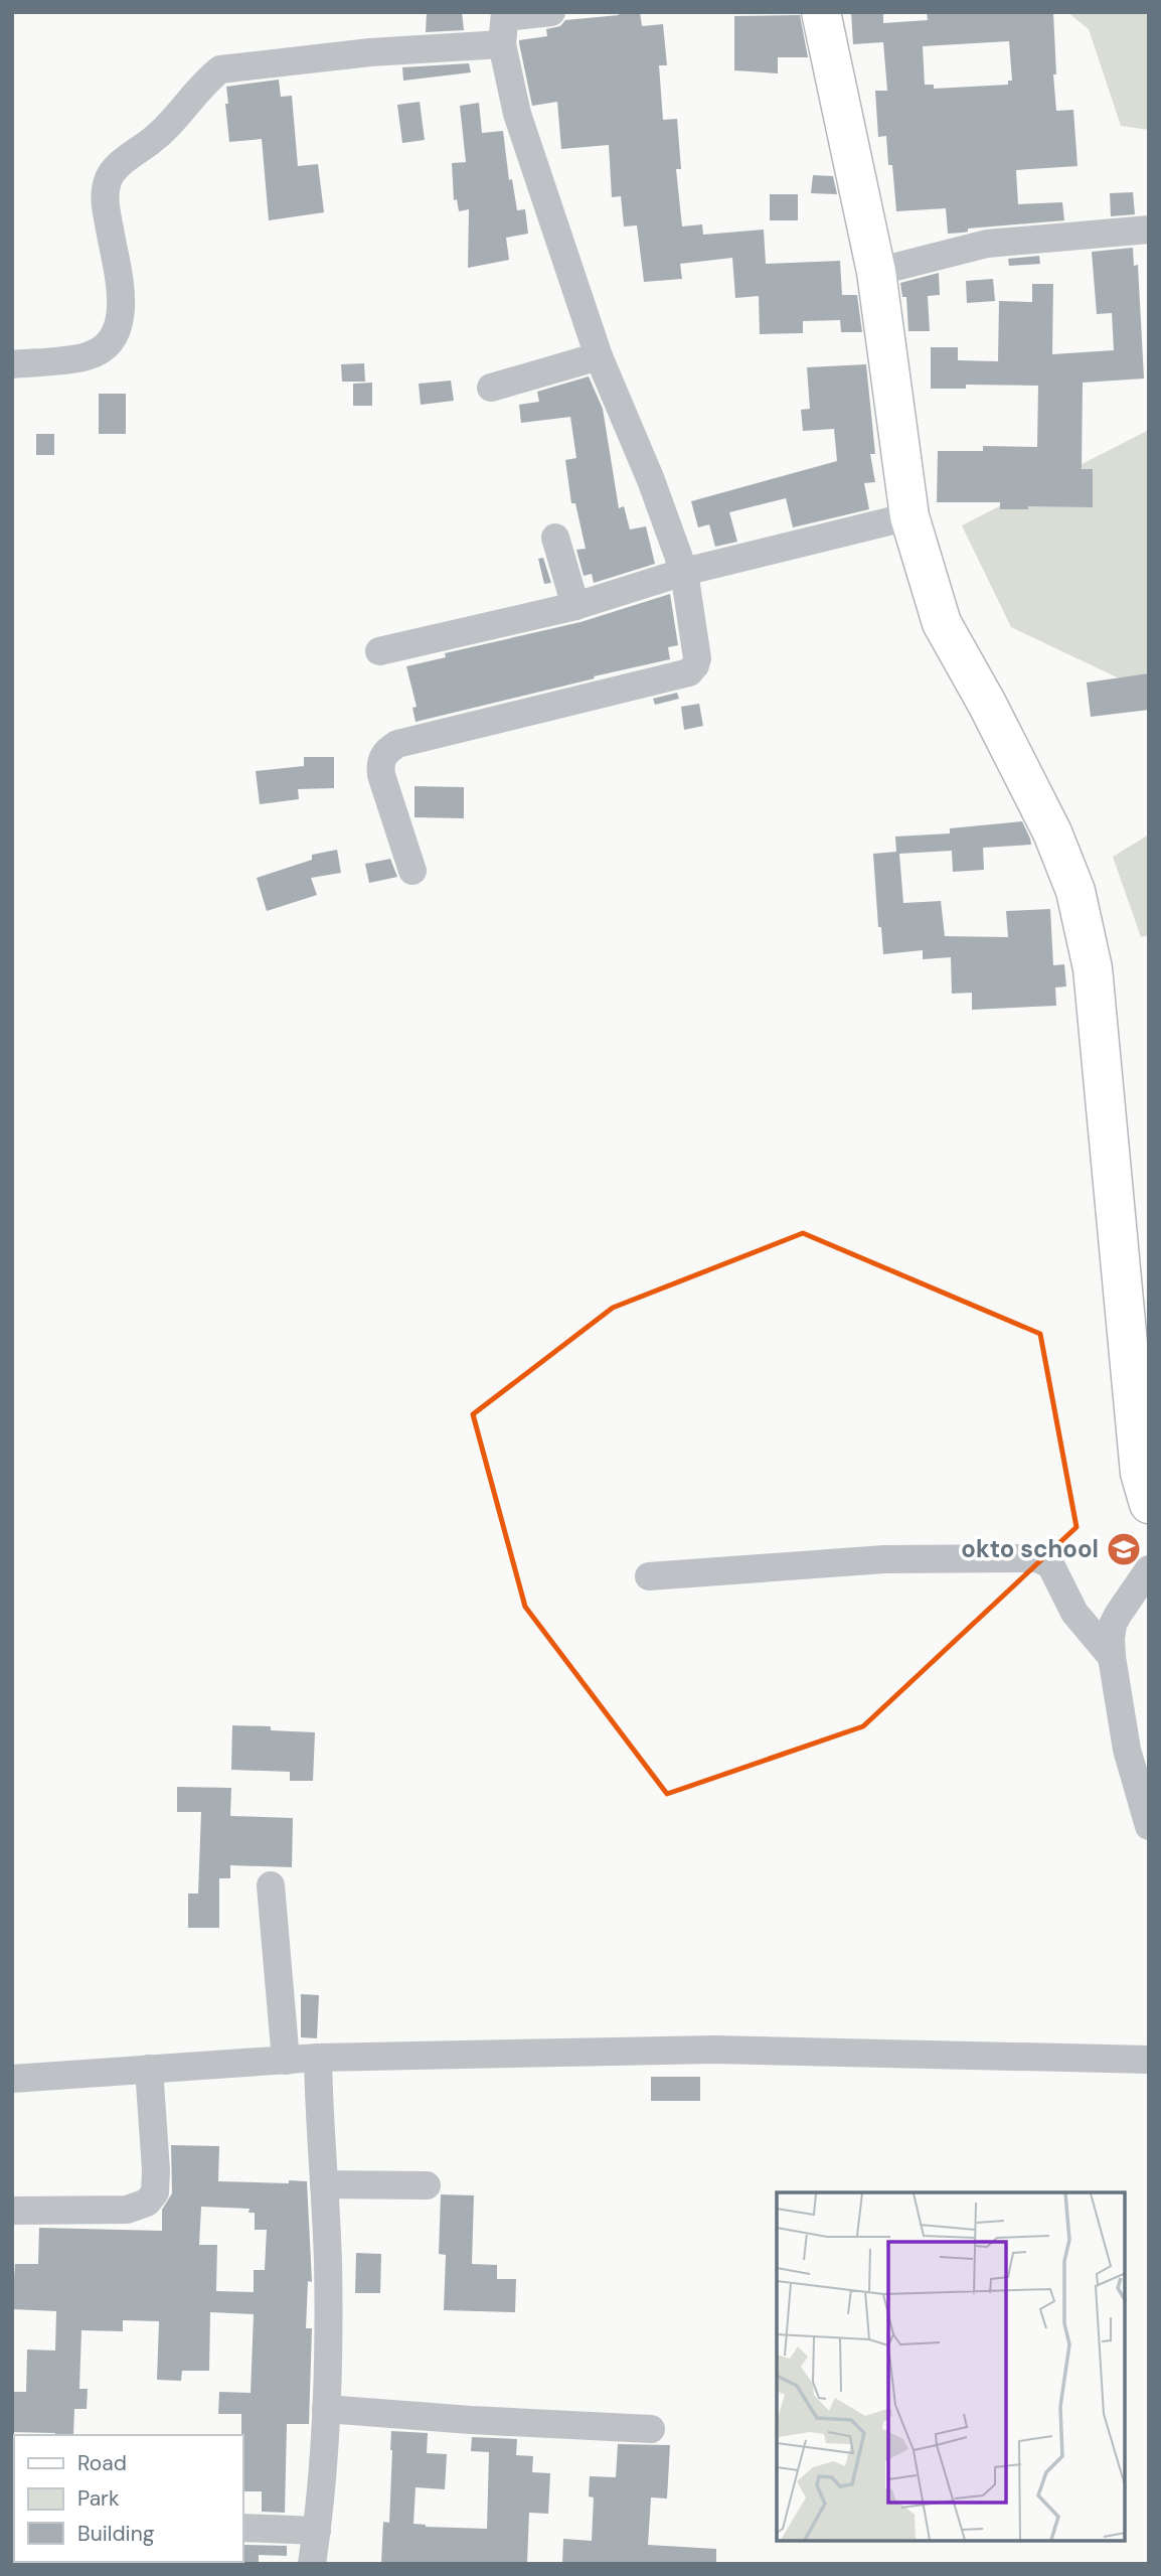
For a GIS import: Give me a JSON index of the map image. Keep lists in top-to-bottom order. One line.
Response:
{"places":{"school or university":["okto school"]},"legend":["Road","Park","Building"]}
